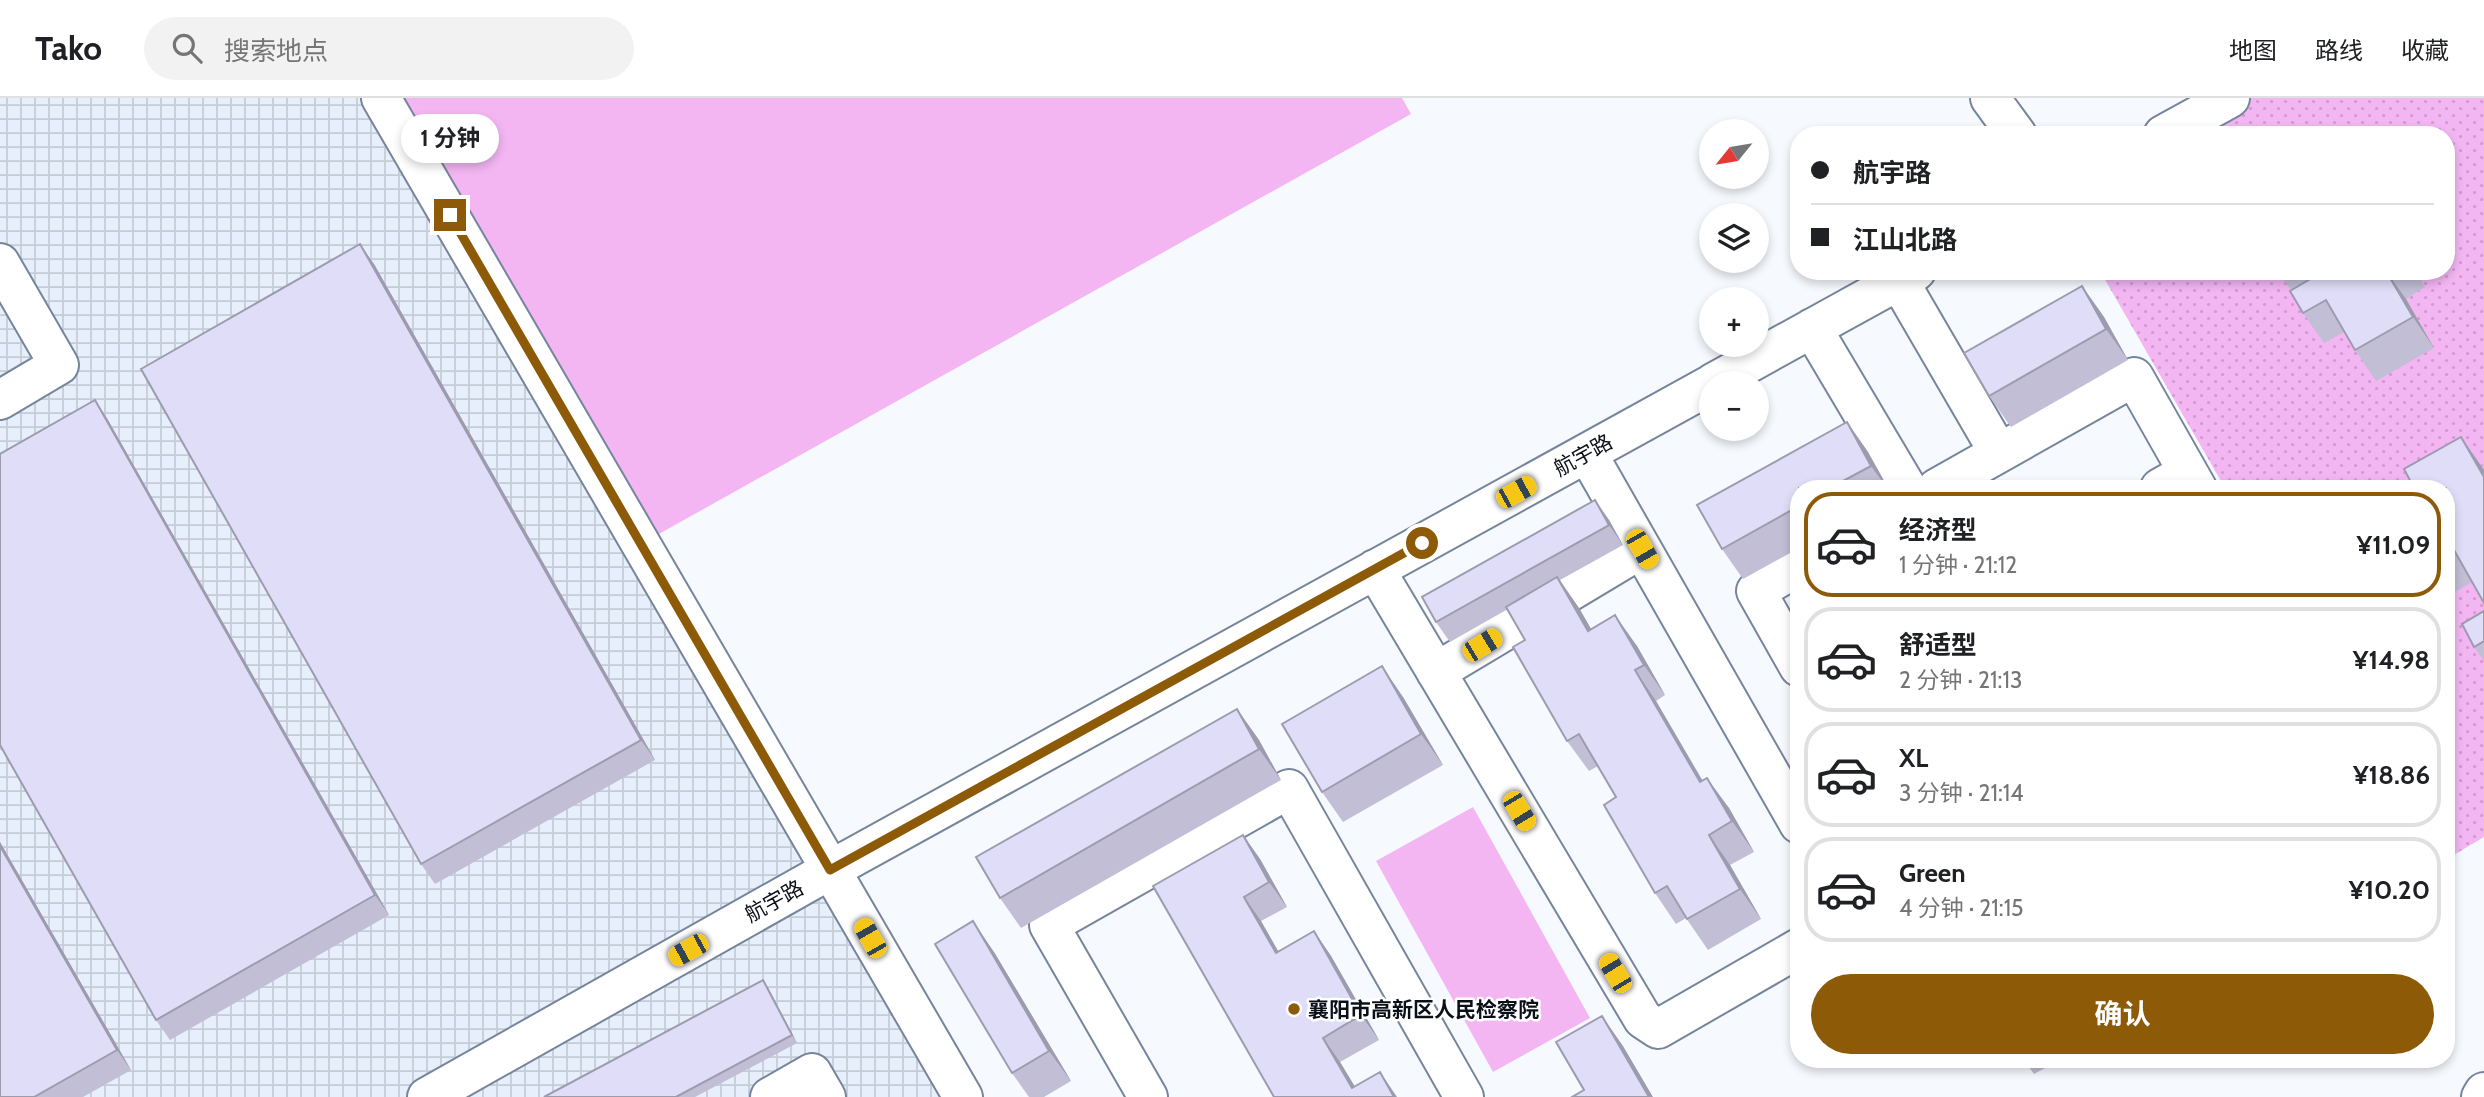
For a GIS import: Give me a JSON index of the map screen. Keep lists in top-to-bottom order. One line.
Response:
{"streets":{"street":["航宇路"]},"places":["襄阳市高新区人民检察院"],"north":"bottom left","page":{"header":"Tako","search":"搜索地点","nav":["地图","路线","收藏"],"bubble":"1 分钟","map_buttons":["+","−"],"banner":["航宇路","江山北路"],"list":[{"name":"经济型","note":"1 分钟 · 21:12","value":"¥11.09"},{"name":"舒适型","note":"2 分钟 · 21:13","value":"¥14.98"},{"name":"XL","note":"3 分钟 · 21:14","value":"¥18.86"},{"name":"Green","note":"4 分钟 · 21:15","value":"¥10.20"}],"buttons":"确认"}}
